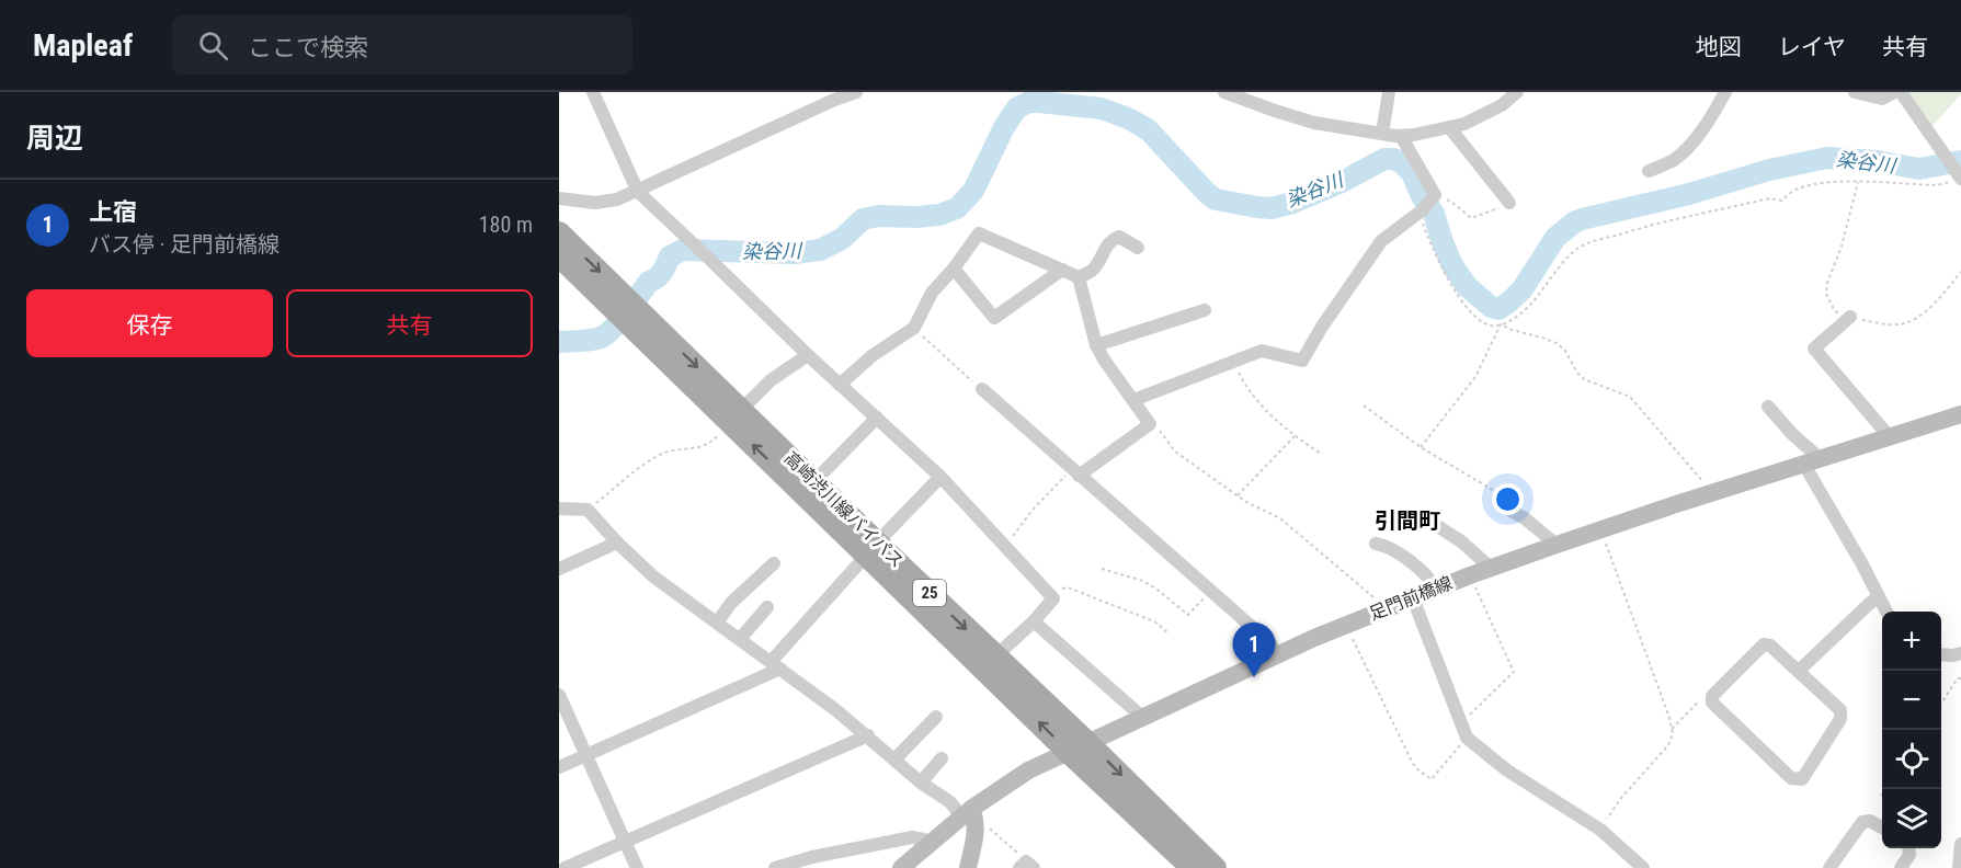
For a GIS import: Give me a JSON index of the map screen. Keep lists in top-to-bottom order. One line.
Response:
{"streets":{"main road":["高崎渋川線バイパス","25","足門前橋線"]},"crossings":[["高崎渋川線バイパス","足門前橋線"]],"districts":["引間町"],"water":["染谷川"],"page":{"header":"Mapleaf","search":"ここで検索","nav":["地図","レイヤ","共有"],"heading":"周辺","list":[{"mark":"1","name":"上宿","note":"バス停 · 足門前橋線","value":"180 m"}],"buttons":["保存","共有"],"map_buttons":["+","−"],"pins":"1"}}
